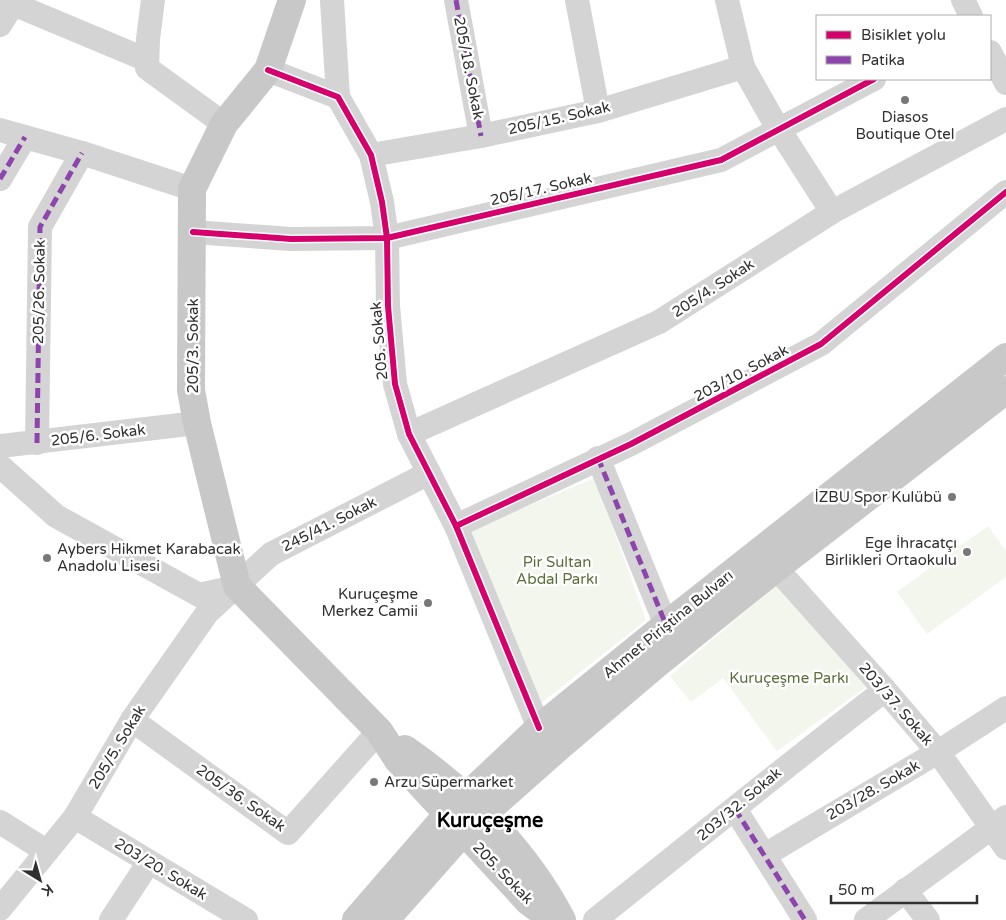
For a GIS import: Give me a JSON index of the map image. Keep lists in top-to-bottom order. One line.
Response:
{"streets":{"main road":["205. Sokak","205/3. Sokak","Ahmet Piriştina Bulvarı"],"street":["205/18. Sokak","205/15. Sokak","205/17. Sokak","205/4. Sokak","205/26. Sokak","203/10. Sokak","205/6. Sokak","245/41. Sokak","203/37. Sokak","205/5. Sokak","203/28. Sokak","205/36. Sokak","203/32. Sokak","203/20. Sokak"]},"crossings":[["205/18. Sokak","205/15. Sokak"],["205/15. Sokak","205. Sokak"],["205/17. Sokak","205. Sokak"],["205/17. Sokak","205/3. Sokak"],["205/4. Sokak","205. Sokak"],["205/26. Sokak","205/6. Sokak"],["205. Sokak","203/10. Sokak"],["205. Sokak","245/41. Sokak"],["205. Sokak","Ahmet Piriştina Bulvarı"],["205/3. Sokak","205/6. Sokak"],["205/3. Sokak","245/41. Sokak"],["205/3. Sokak","205/5. Sokak"],["245/41. Sokak","205/5. Sokak"],["Ahmet Piriştina Bulvarı","203/37. Sokak"],["203/37. Sokak","203/28. Sokak"],["203/37. Sokak","203/32. Sokak"],["205/5. Sokak","205/36. Sokak"],["205/5. Sokak","203/20. Sokak"]],"districts":["Kuruçeşme"],"parks":["Pir Sultan Abdal Parkı","Kuruçeşme Parkı"],"places":["Diasos Boutique Otel","İZBU Spor Kulübü","Ege İhracatçı Birlikleri Ortaokulu","Aybers Hikmet Karabacak Anadolu Lisesi","Kuruçeşme Merkez Camii","Arzu Süpermarket"],"legend":["Bisiklet yolu","Patika"],"scale_bar":"50 m","north":"bottom right"}
